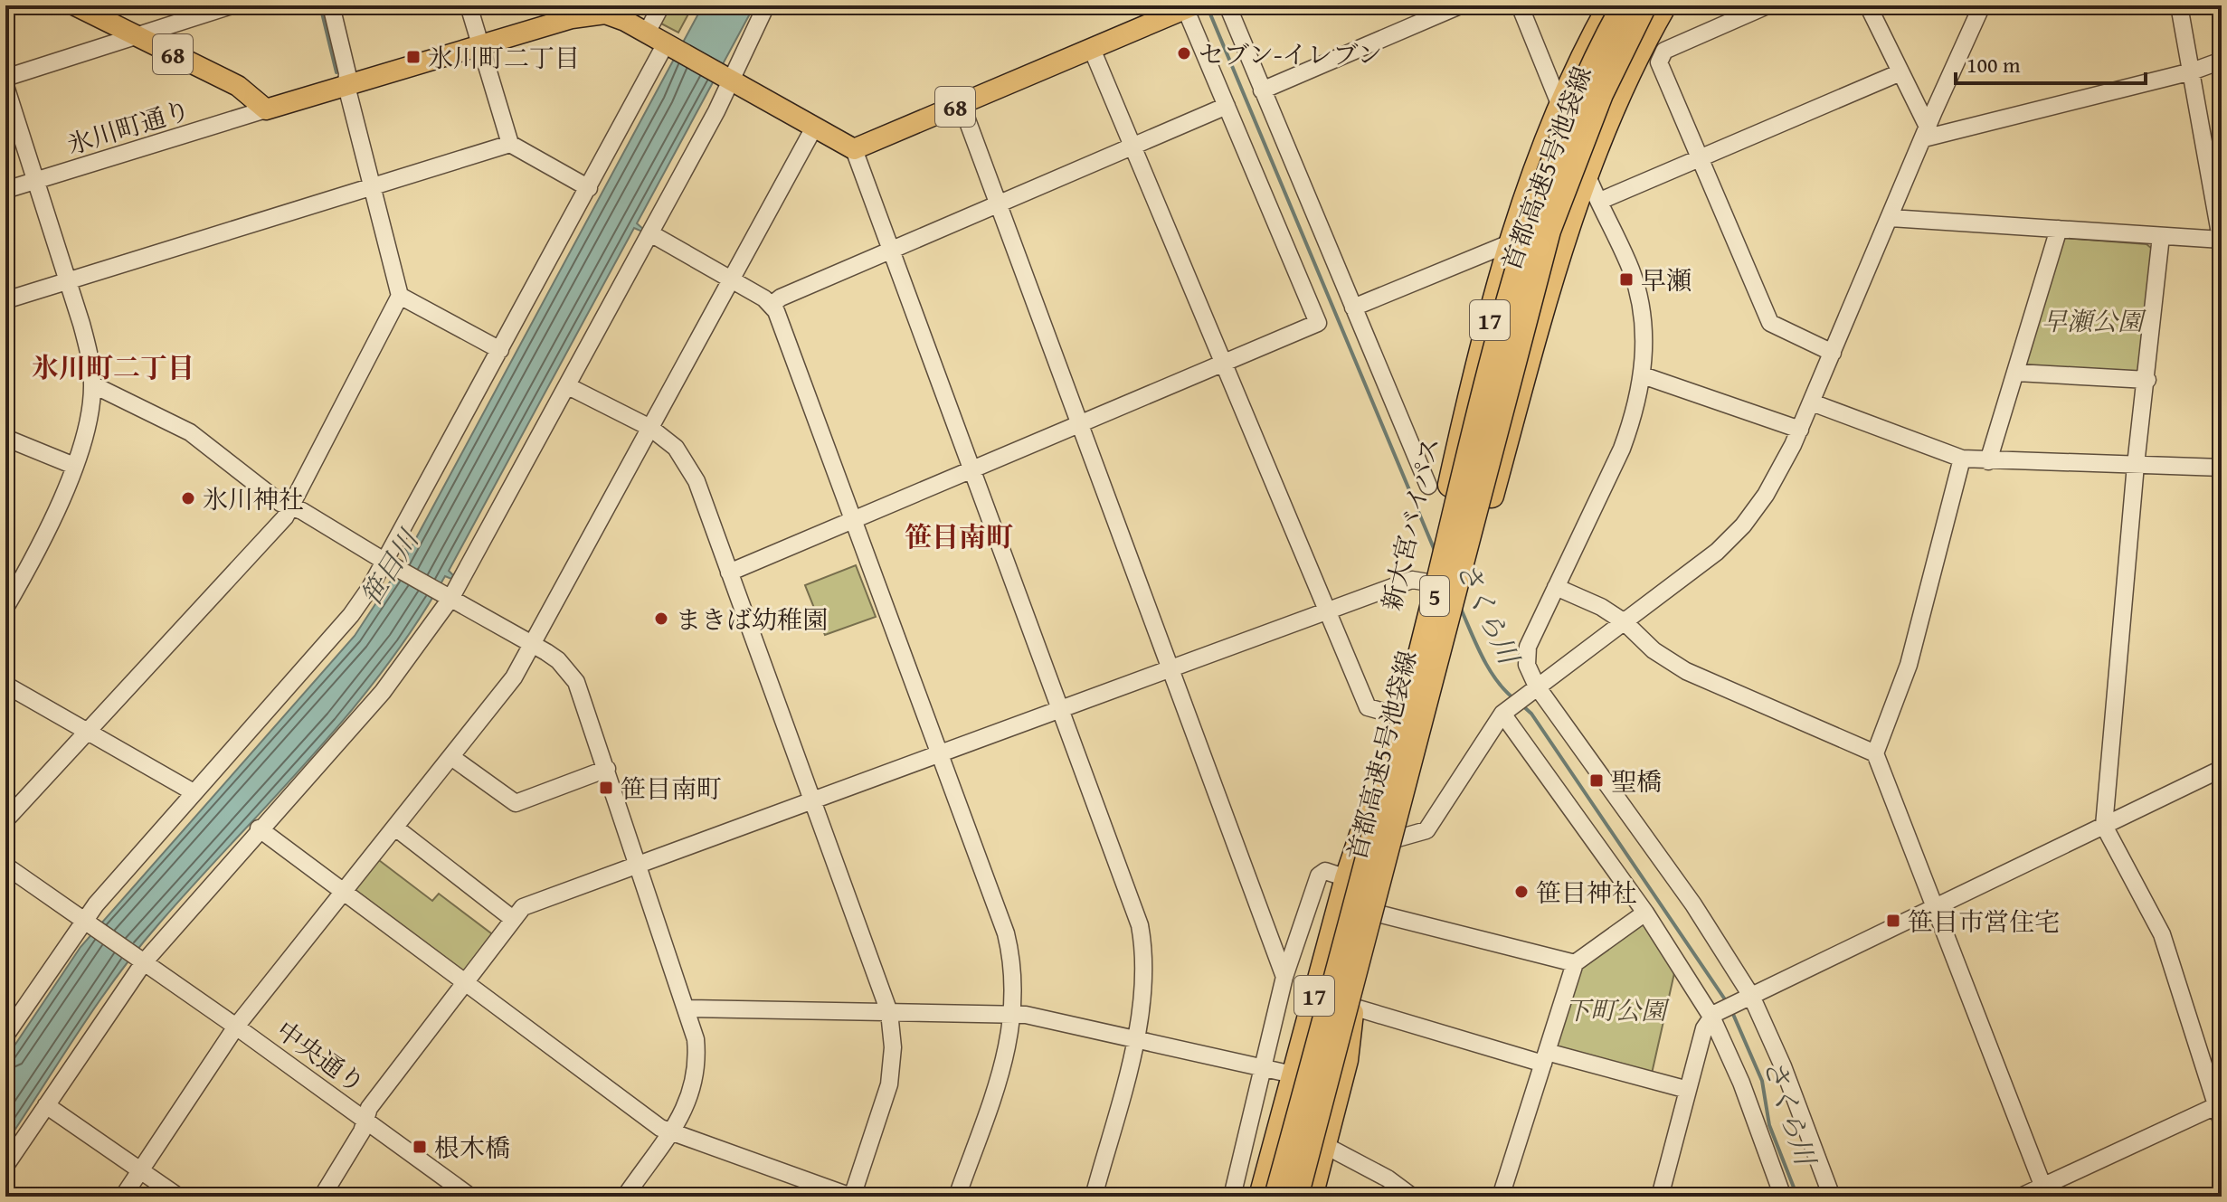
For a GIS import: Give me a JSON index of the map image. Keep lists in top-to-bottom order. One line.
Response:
{"streets":{"highway":["首都高速5号池袋線","17","新大宮バイパス","5"],"main road":["68"],"street":["氷川町通り","中央通り"]},"crossings":[["68","氷川町通り"],["17","新大宮バイパス"]],"districts":["氷川町二丁目","笹目南町"],"water":["笹目川","さくら川"],"parks":["早瀬公園","下町公園"],"places":{"other":["セブン-イレブン","氷川神社","まきば幼稚園","笹目神社"],"transit":["氷川町二丁目","早瀬","聖橋","笹目南町","笹目市営住宅","根木橋"]},"scale_bar":"100 m"}
